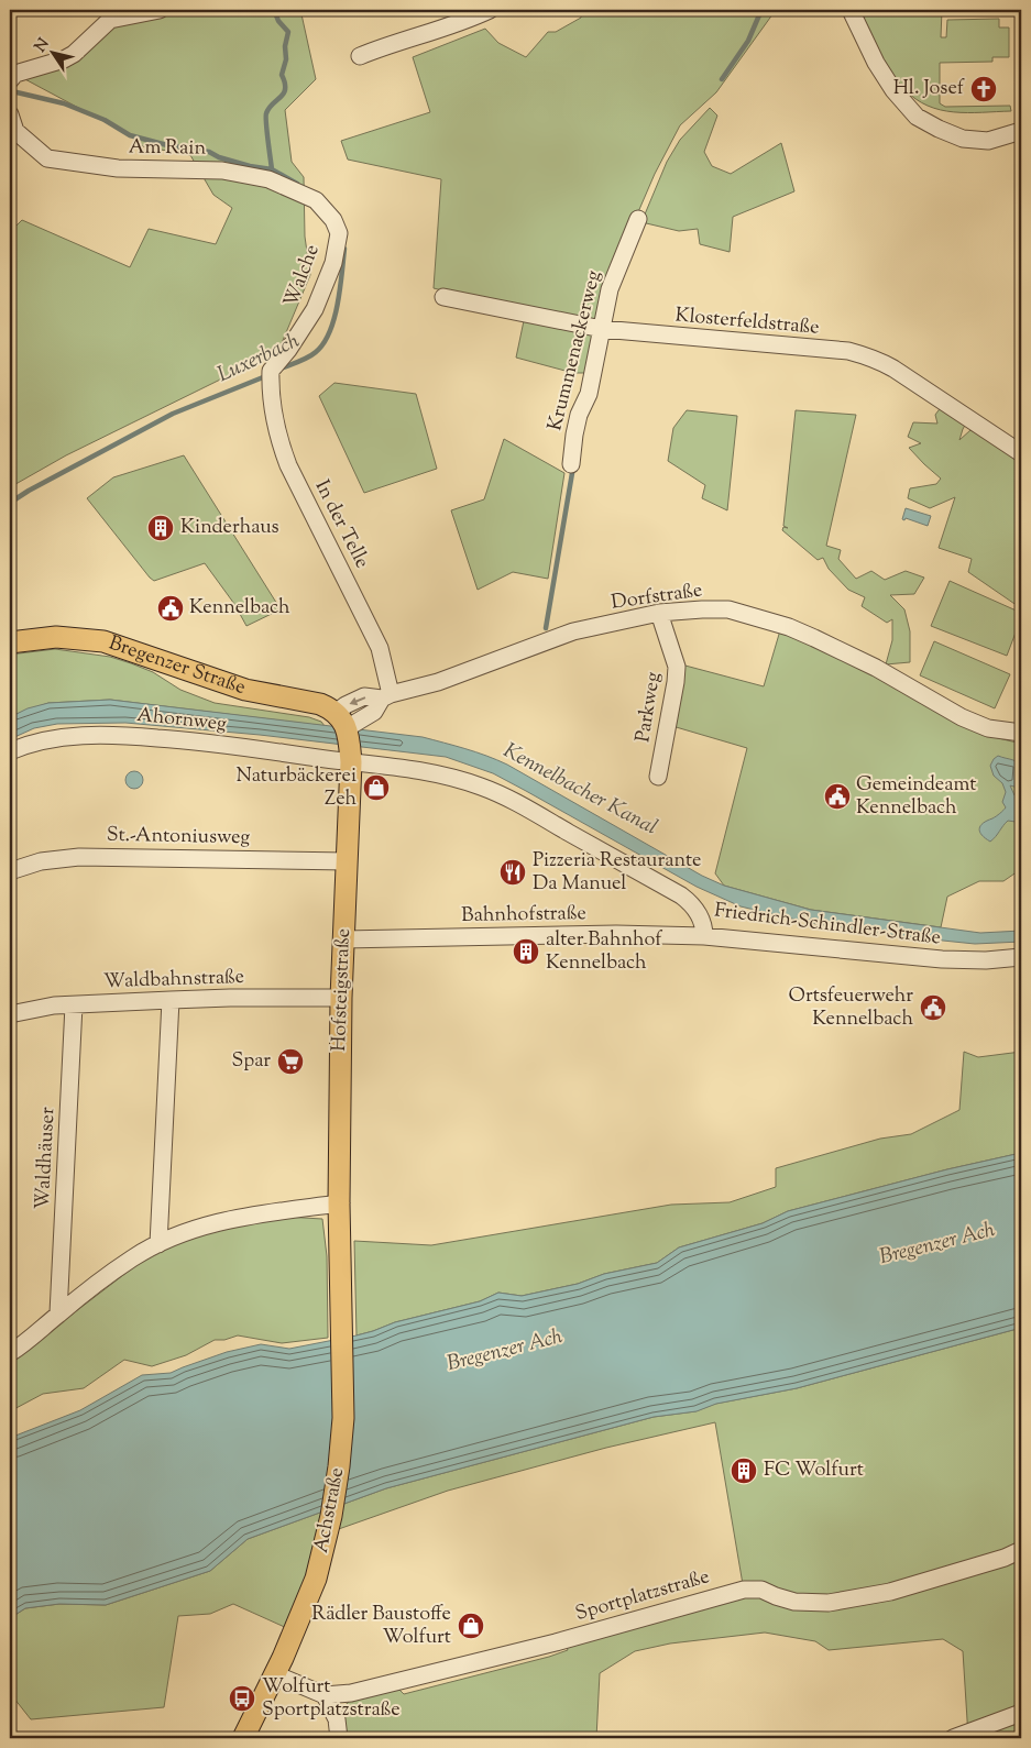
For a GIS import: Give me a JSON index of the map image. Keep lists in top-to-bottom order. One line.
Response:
{"streets":{"main road":["Bregenzer Straße","Hofsteigstraße","Achstraße"],"street":["Am Rain","Walche","Klosterfeldstraße","Krummenackerweg","In der Telle","Dorfstraße","Parkweg","Ahornweg","St.-Antoniusweg","Bahnhofstraße","Friedrich-Schindler-Straße","Waldbahnstraße","Waldhäuser","Sportplatzstraße"]},"crossings":[["Am Rain","Walche"],["Walche","In der Telle"],["Klosterfeldstraße","Krummenackerweg"],["In der Telle","Dorfstraße"],["Dorfstraße","Parkweg"],["Bregenzer Straße","Hofsteigstraße"],["Ahornweg","Friedrich-Schindler-Straße"],["Ahornweg","Hofsteigstraße"],["St.-Antoniusweg","Hofsteigstraße"],["Bahnhofstraße","Friedrich-Schindler-Straße"],["Bahnhofstraße","Hofsteigstraße"],["Friedrich-Schindler-Straße","Hofsteigstraße"],["Waldbahnstraße","Hofsteigstraße"],["Waldbahnstraße","Waldhäuser"],["Hofsteigstraße","Achstraße"],["Achstraße","Sportplatzstraße"]],"water":["Luxerbach","Kennelbacher Kanal","Bregenzer Ach"],"places":{"church":["Hl. Josef"],"building":["Kinderhaus","alter Bahnhof Kennelbach","FC Wolfurt"],"public building":["Kennelbach","Gemeindeamt Kennelbach","Ortsfeuerwehr Kennelbach"],"shop":["Naturbäckerei Zeh","Rädler Baustoffe Wolfurt"],"restaurant":["Pizzeria Restaurante Da Manuel"],"supermarket":["Spar"],"bus stop":["Wolfurt Sportplatzstraße"]},"north":"top left"}
